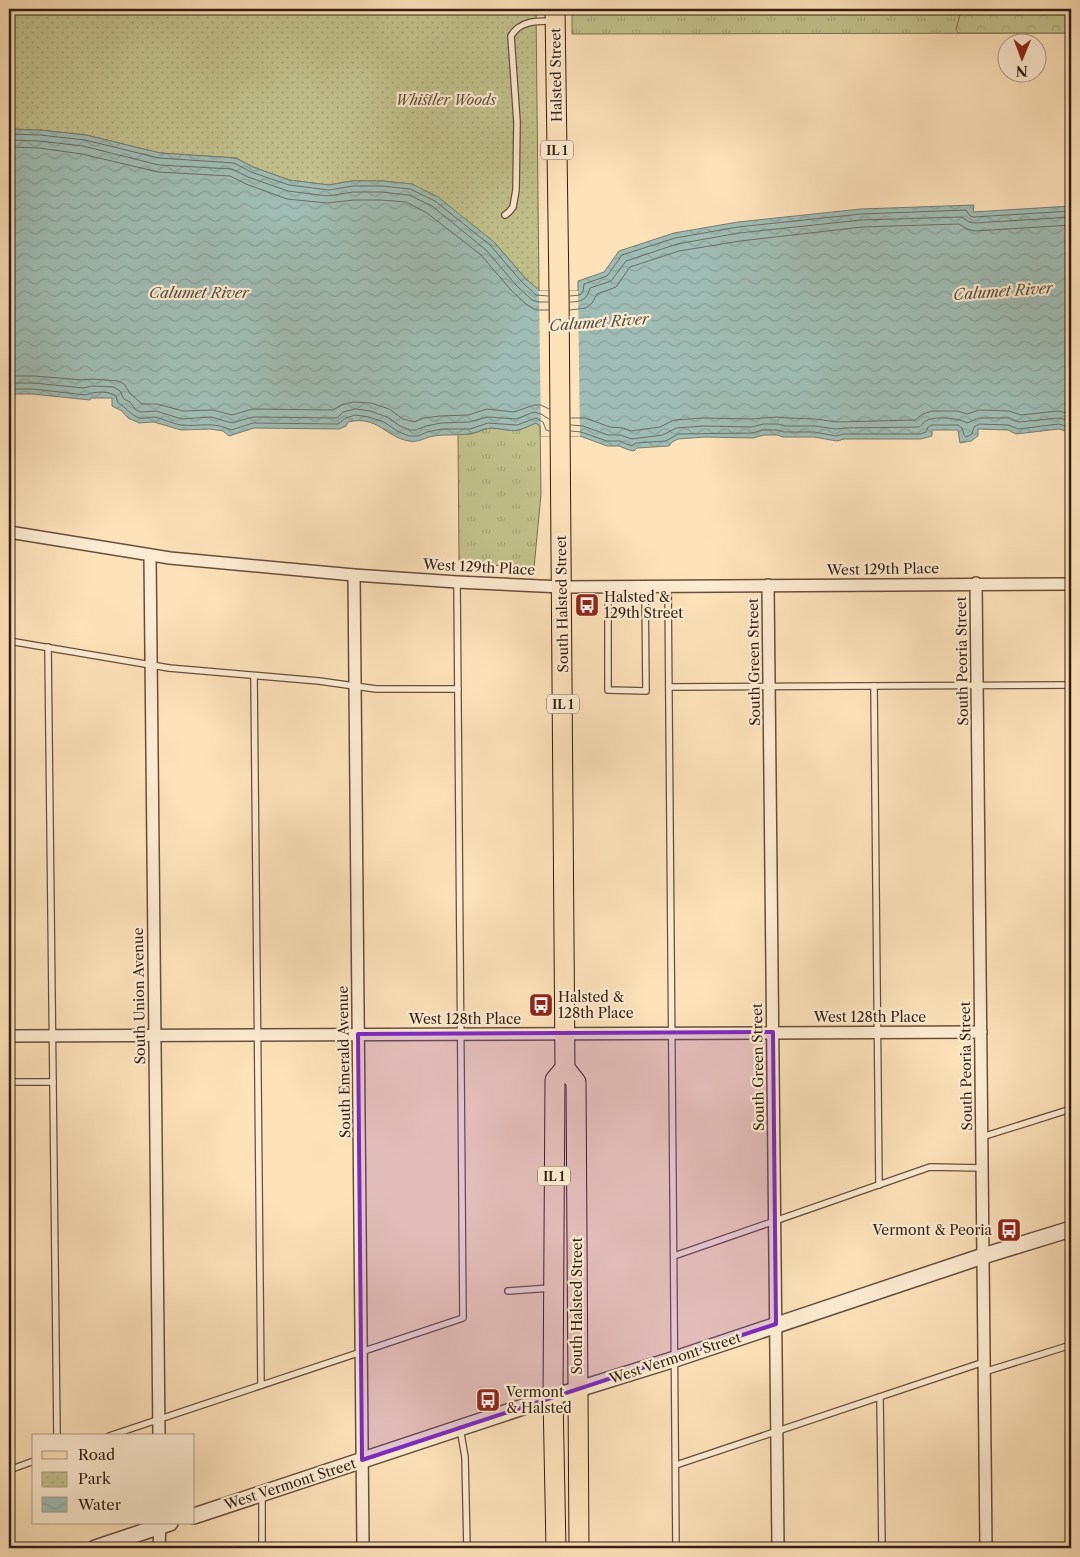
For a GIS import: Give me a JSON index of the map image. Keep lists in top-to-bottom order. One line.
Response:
{"streets":{"main road":["Halsted Street","IL 1","South Halsted Street"],"street":["West 129th Place","South Peoria Street","South Green Street","South Union Avenue","West 128th Place","South Emerald Avenue","West Vermont Street"]},"crossings":[["Halsted Street","South Halsted Street"],["West 129th Place","South Halsted Street"],["West 129th Place","South Peoria Street"],["West 129th Place","South Green Street"],["West 129th Place","South Union Avenue"],["West 129th Place","South Emerald Avenue"],["South Halsted Street","West 128th Place"],["South Halsted Street","West Vermont Street"],["South Peoria Street","West 128th Place"],["South Peoria Street","West Vermont Street"],["South Green Street","West 128th Place"],["South Green Street","West Vermont Street"],["South Union Avenue","West 128th Place"],["West 128th Place","South Emerald Avenue"],["South Emerald Avenue","West Vermont Street"]],"water":["Calumet River"],"parks":["Whistler Woods"],"places":{"bus stop":["Halsted & 129th Street","Halsted & 128th Place","Vermont & Peoria","Vermont & Halsted"]},"legend":["Road","Park","Water"],"north":"bottom"}
